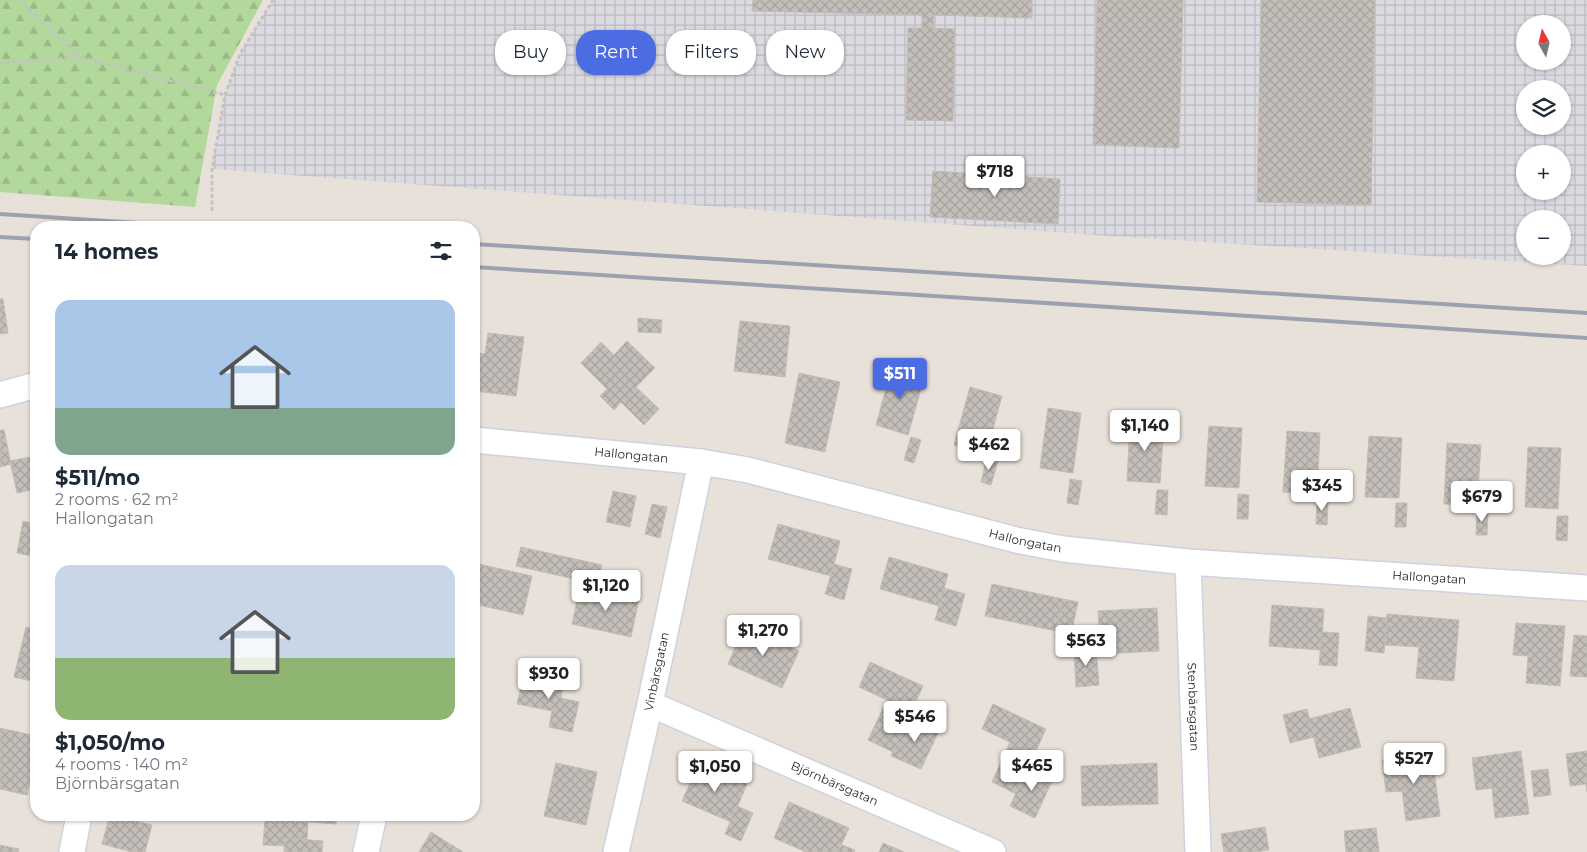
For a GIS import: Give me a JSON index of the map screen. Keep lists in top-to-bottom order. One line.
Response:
{"streets":{"street":["Hallongatan","Vinbärsgatan","Stenbärsgatan","Björnbärsgatan"]},"crossings":[["Hallongatan","Vinbärsgatan"],["Hallongatan","Stenbärsgatan"],["Vinbärsgatan","Björnbärsgatan"]],"north":"top","page":{"map_buttons":["+","−"],"chip":["Buy","Rent","Filters","New"],"price":["$718","$511","$1,140","$462","$345","$679","$1,120","$1,270","$563","$930","$546","$527","$465","$1,050"],"heading":"14 homes","list":[{"name":"$511/mo","note":"2 rooms · 62 m² · Hallongatan"},{"name":"$1,050/mo","note":"4 rooms · 140 m² · Björnbärsgatan"}]}}
